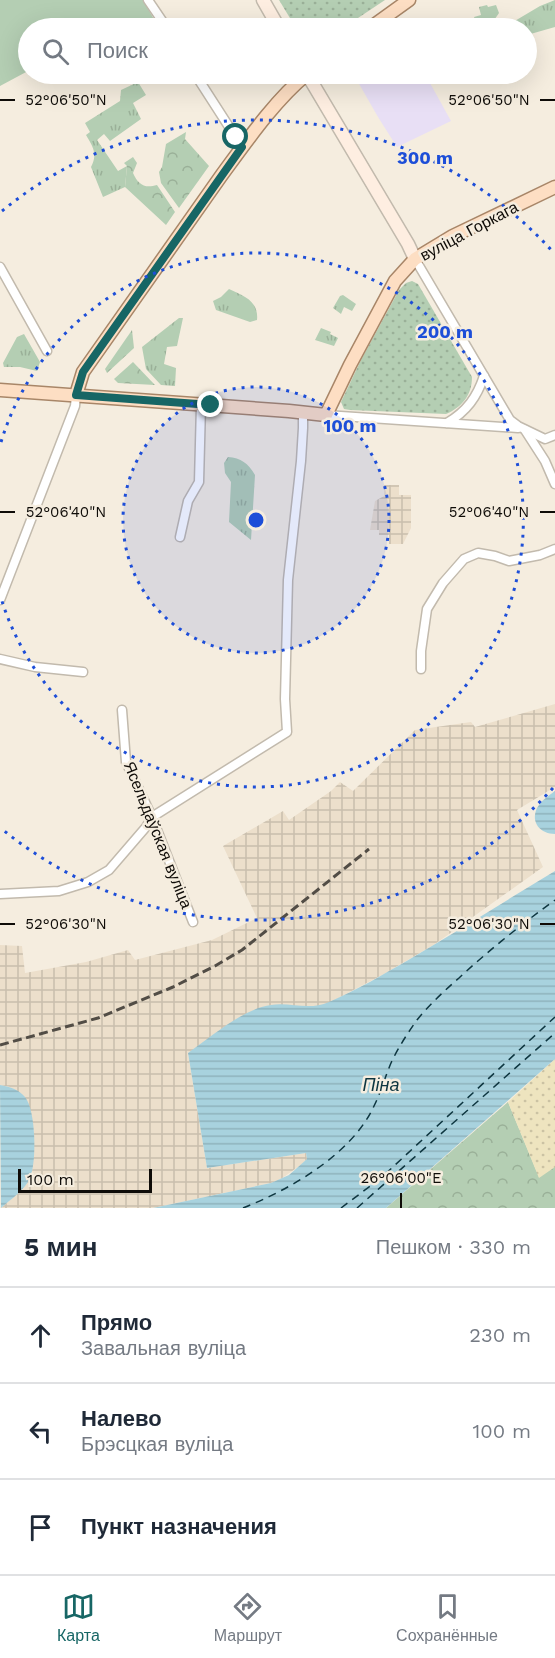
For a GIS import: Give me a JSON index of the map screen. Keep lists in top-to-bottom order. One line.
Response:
{"streets":{"main road":["вуліца Горкага"],"street":["Ясельдаўская вуліца"]},"water":["Піна"],"scale_bar":"100 m","page":{"search":"Поиск","scale":"100 m","heading":["5 мин","Пешком · 330 m"],"list":[["Прямо","Завальная вуліца","230 m"],["Налево","Брэсцкая вуліца","100 m"],"Пункт назначения"],"nav":["Карта","Маршрут","Сохранённые"]},"coordinates":["52°06'50\"N","52°06'40\"N","52°06'30\"N","26°06'00\"E"],"rings":["300 m","200 m","100 m"]}
